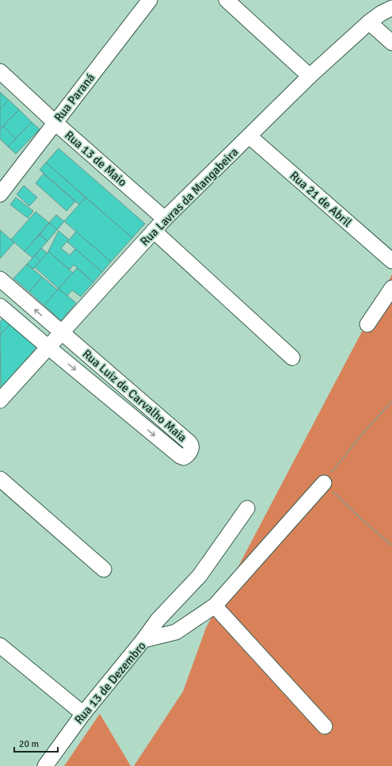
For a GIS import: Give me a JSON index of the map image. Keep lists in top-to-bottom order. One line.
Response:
{"streets":{"street":["Rua Paraná","Rua 13 de Maio","Rua Lavras da Mangabeira","Rua 21 de Abril","Rua Luiz de Carvalho Maia","Rua 13 de Dezembro"]},"crossings":[["Rua Paraná","Rua 13 de Maio"],["Rua 13 de Maio","Rua Lavras da Mangabeira"],["Rua Lavras da Mangabeira","Rua 21 de Abril"],["Rua Lavras da Mangabeira","Rua Luiz de Carvalho Maia"]],"scale_bar":"20 m"}
